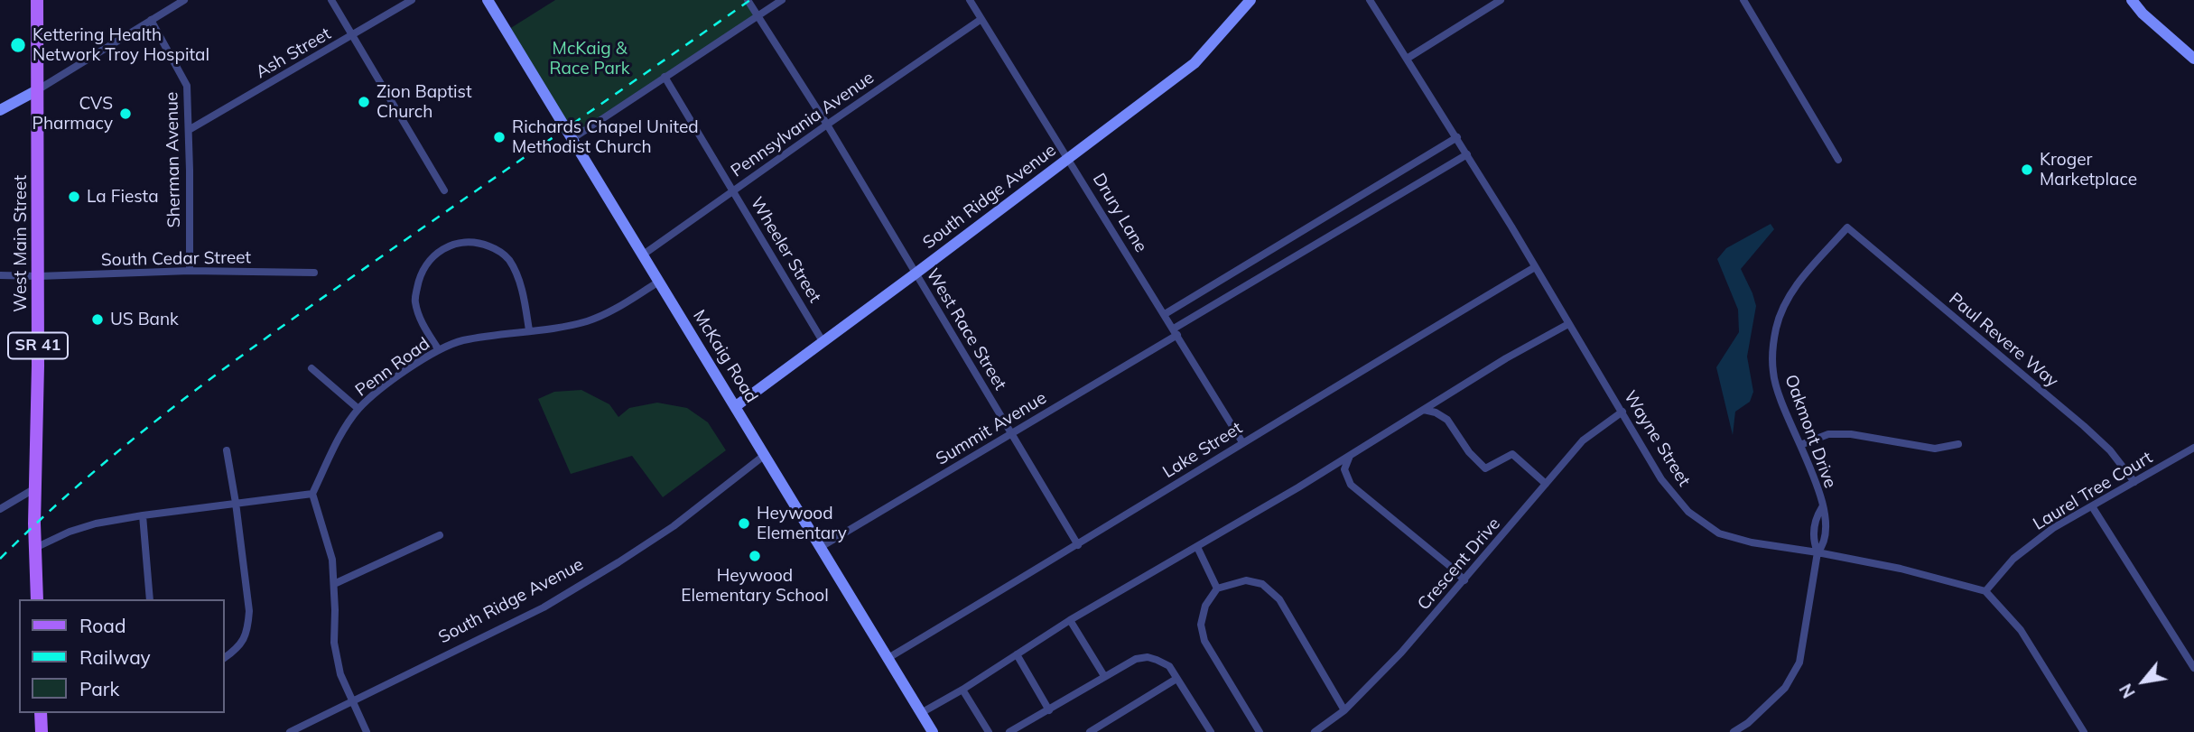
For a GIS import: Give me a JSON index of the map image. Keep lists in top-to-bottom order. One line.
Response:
{"streets":{"main road":["West Main Street","SR 41"],"street":["Ash Street","Pennsylvania Avenue","Sherman Avenue","South Ridge Avenue","Drury Lane","Wheeler Street","South Cedar Street","West Race Street","Paul Revere Way","McKaig Road","Penn Road","Summit Avenue","Oakmont Drive","Wayne Street","Lake Street","Laurel Tree Court","Crescent Drive"]},"crossings":[["Ash Street","Sherman Avenue"],["Pennsylvania Avenue","Drury Lane"],["Pennsylvania Avenue","Wheeler Street"],["Pennsylvania Avenue","West Race Street"],["Pennsylvania Avenue","McKaig Road"],["Sherman Avenue","South Cedar Street"],["South Ridge Avenue","Drury Lane"],["South Ridge Avenue","Wheeler Street"],["South Ridge Avenue","West Race Street"],["South Ridge Avenue","McKaig Road"],["Drury Lane","Summit Avenue"],["Drury Lane","Lake Street"],["West Main Street","South Cedar Street"],["West Race Street","Summit Avenue"],["West Race Street","Lake Street"],["Paul Revere Way","Oakmont Drive"],["Paul Revere Way","Laurel Tree Court"],["McKaig Road","Penn Road"],["McKaig Road","Summit Avenue"],["McKaig Road","Lake Street"],["Summit Avenue","Wayne Street"],["Oakmont Drive","Wayne Street"],["Wayne Street","Lake Street"],["Wayne Street","Laurel Tree Court"],["Wayne Street","Crescent Drive"]],"parks":["McKaig & Race Park"],"places":["Kettering Health Network Troy Hospital","Zion Baptist Church","CVS Pharmacy","Richards Chapel United Methodist Church","Kroger Marketplace","La Fiesta","US Bank","Heywood Elementary","Heywood Elementary School"],"legend":["Road","Railway","Park"],"north":"bottom left"}
